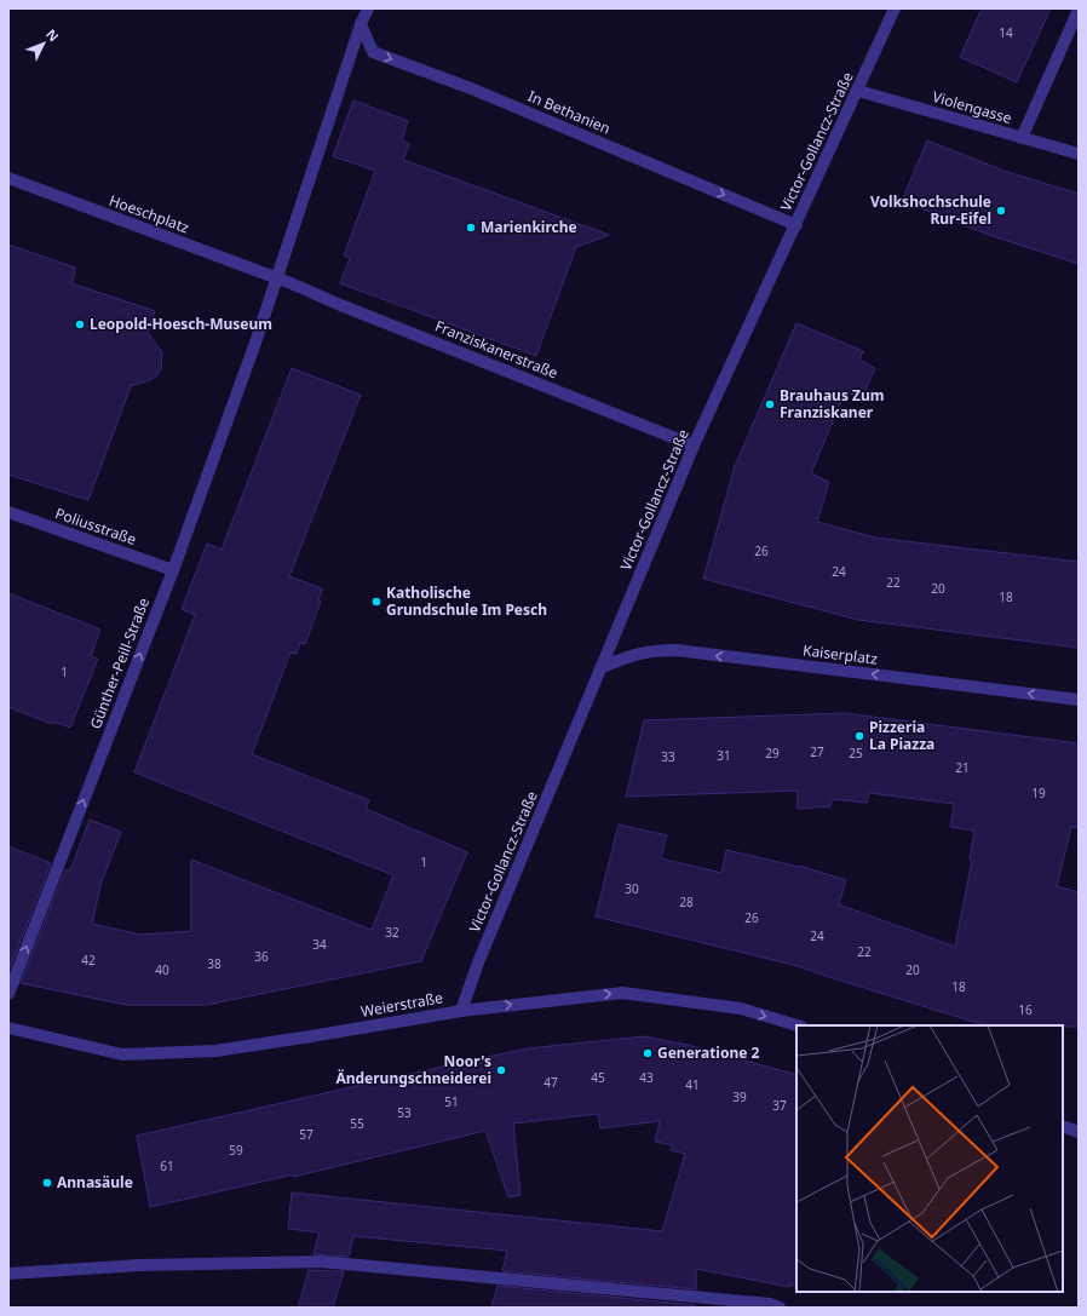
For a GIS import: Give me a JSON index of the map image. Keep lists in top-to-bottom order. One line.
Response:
{"streets":{"street":["Violengasse","In Bethanien","Victor-Gollancz-Straße","Hoeschplatz","Franziskanerstraße","Poliusstraße","Kaiserplatz","Günther-Peill-Straße","Weierstraße"]},"crossings":[["Violengasse","Victor-Gollancz-Straße"],["In Bethanien","Victor-Gollancz-Straße"],["Victor-Gollancz-Straße","Franziskanerstraße"],["Victor-Gollancz-Straße","Kaiserplatz"],["Victor-Gollancz-Straße","Weierstraße"],["Hoeschplatz","Franziskanerstraße"],["Hoeschplatz","Günther-Peill-Straße"],["Franziskanerstraße","Günther-Peill-Straße"],["Poliusstraße","Günther-Peill-Straße"]],"one_way":["In Bethanien","Kaiserplatz","Günther-Peill-Straße","Weierstraße"],"places":["Volkshochschule Rur-Eifel","Marienkirche","Leopold-Hoesch-Museum","Brauhaus Zum Franziskaner","Katholische Grundschule Im Pesch","Pizzeria La Piazza","Generatione 2","Noor's Änderungschneiderei","Annasäule"],"house_numbers":["14","26","24","22","20","18","1","27","29","25","31","33","21","19","1","30","28","26","32","24","34","22","36","42","38","40","20","18","16","45","43","47","41","39","51","37","53","55","57","59","61"],"north":"top right"}
